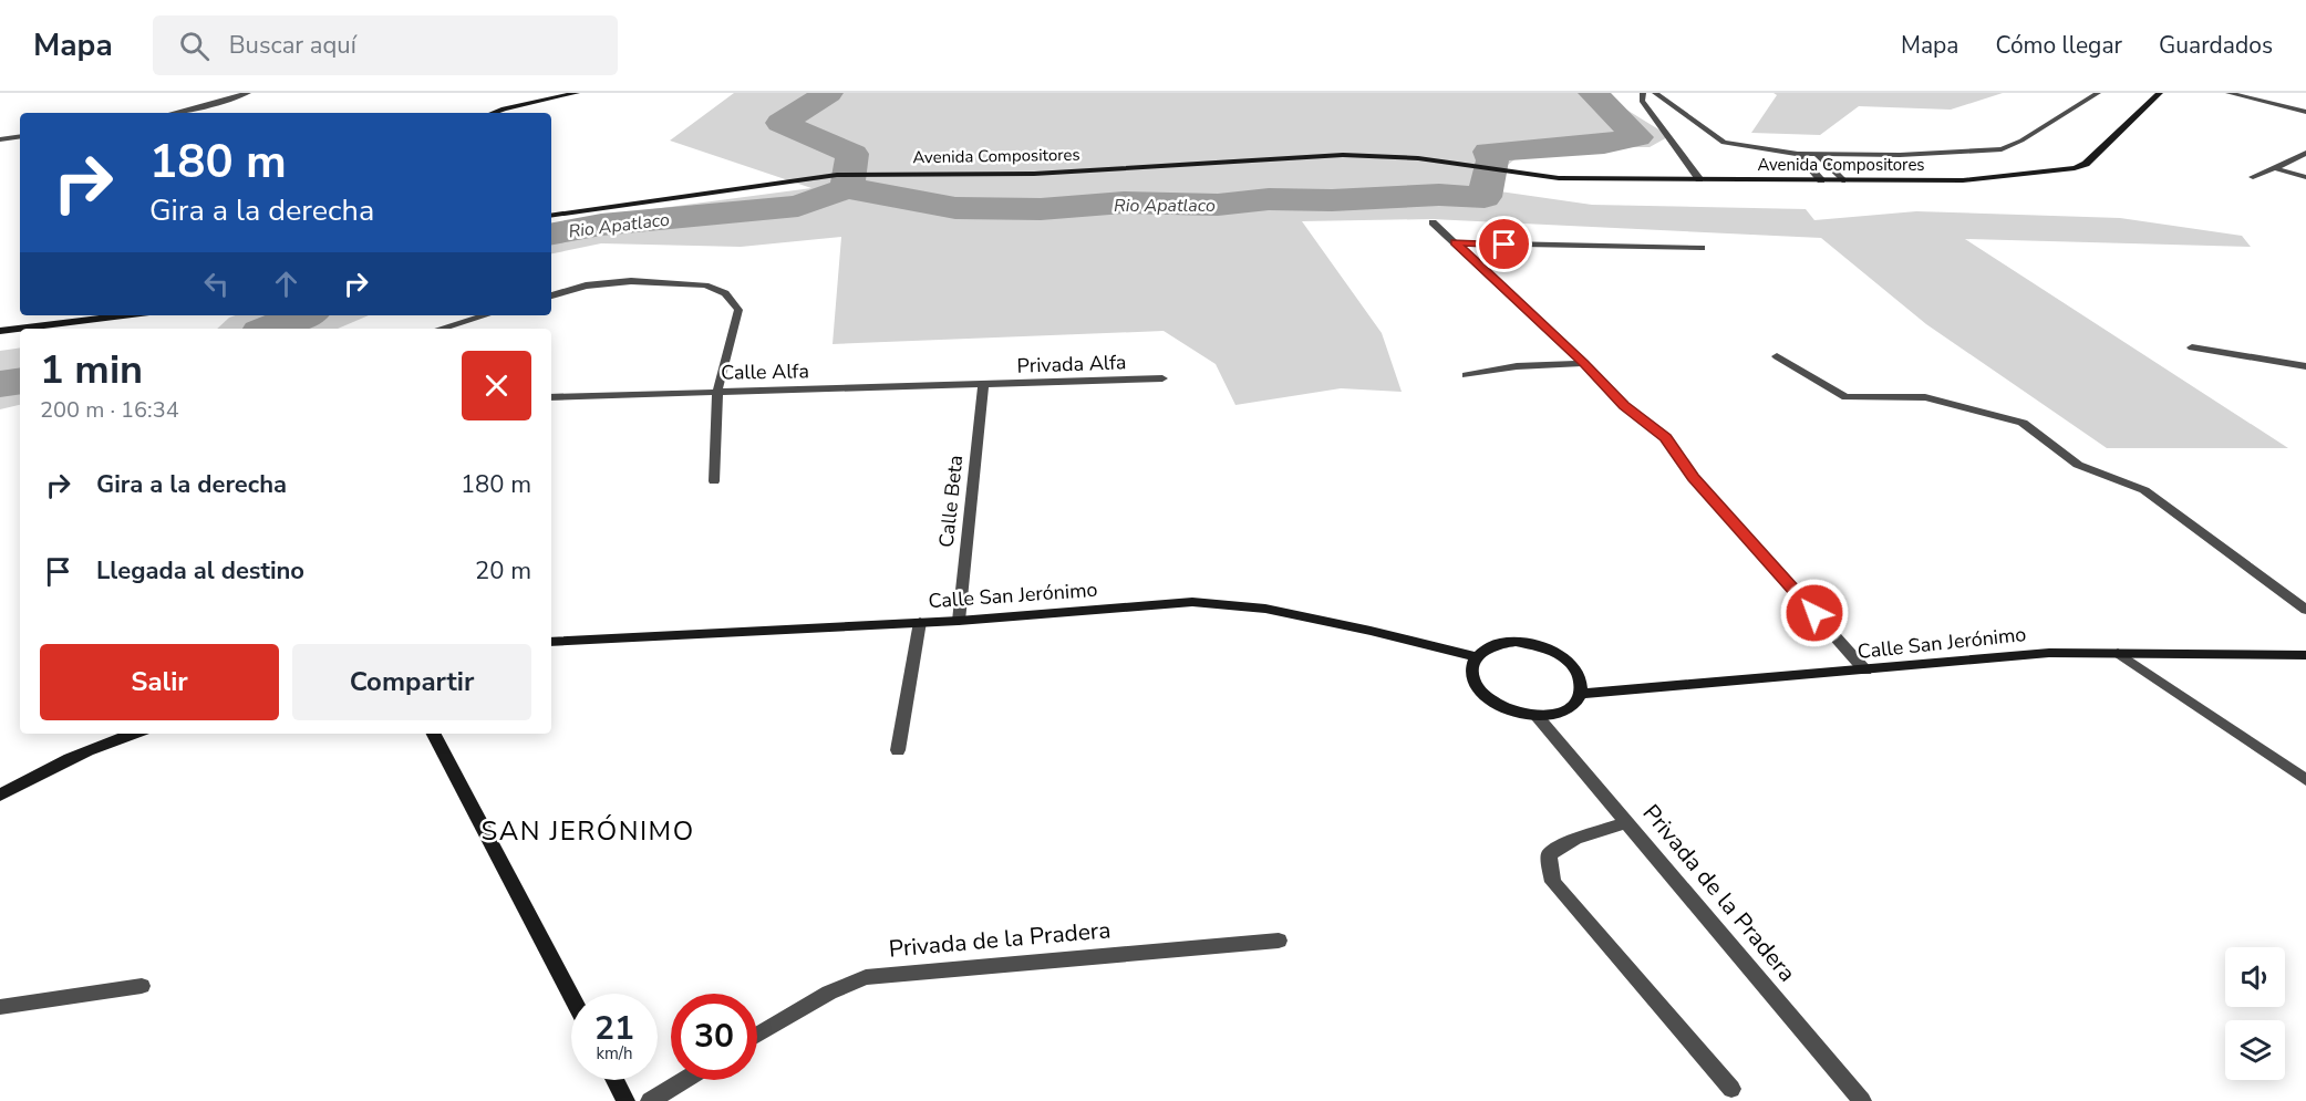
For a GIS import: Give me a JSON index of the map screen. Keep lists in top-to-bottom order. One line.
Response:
{"streets":{"street":["Avenida Compositores","Privada Alfa","Calle Alfa","Calle Beta","Calle San Jerónimo","Privada de la Pradera"]},"crossings":[["Privada Alfa","Calle Alfa"],["Privada Alfa","Calle Beta"],["Calle Alfa","Calle Beta"],["Calle Beta","Calle San Jerónimo"],["Calle San Jerónimo","Privada de la Pradera"]],"districts":["SAN JERÓNIMO"],"water":["Rio Apatlaco"],"page":{"header":"Mapa","search":"Buscar aquí","nav":["Mapa","Cómo llegar","Guardados"],"turn":["180 m","Gira a la derecha"],"heading":["1 min","200 m · 16:34"],"list":[{"name":"Gira a la derecha","value":"180 m"},{"name":"Llegada al destino","value":"20 m"}],"buttons":["Salir","Compartir"],"speed":"21 km/h","limit":"30"}}
